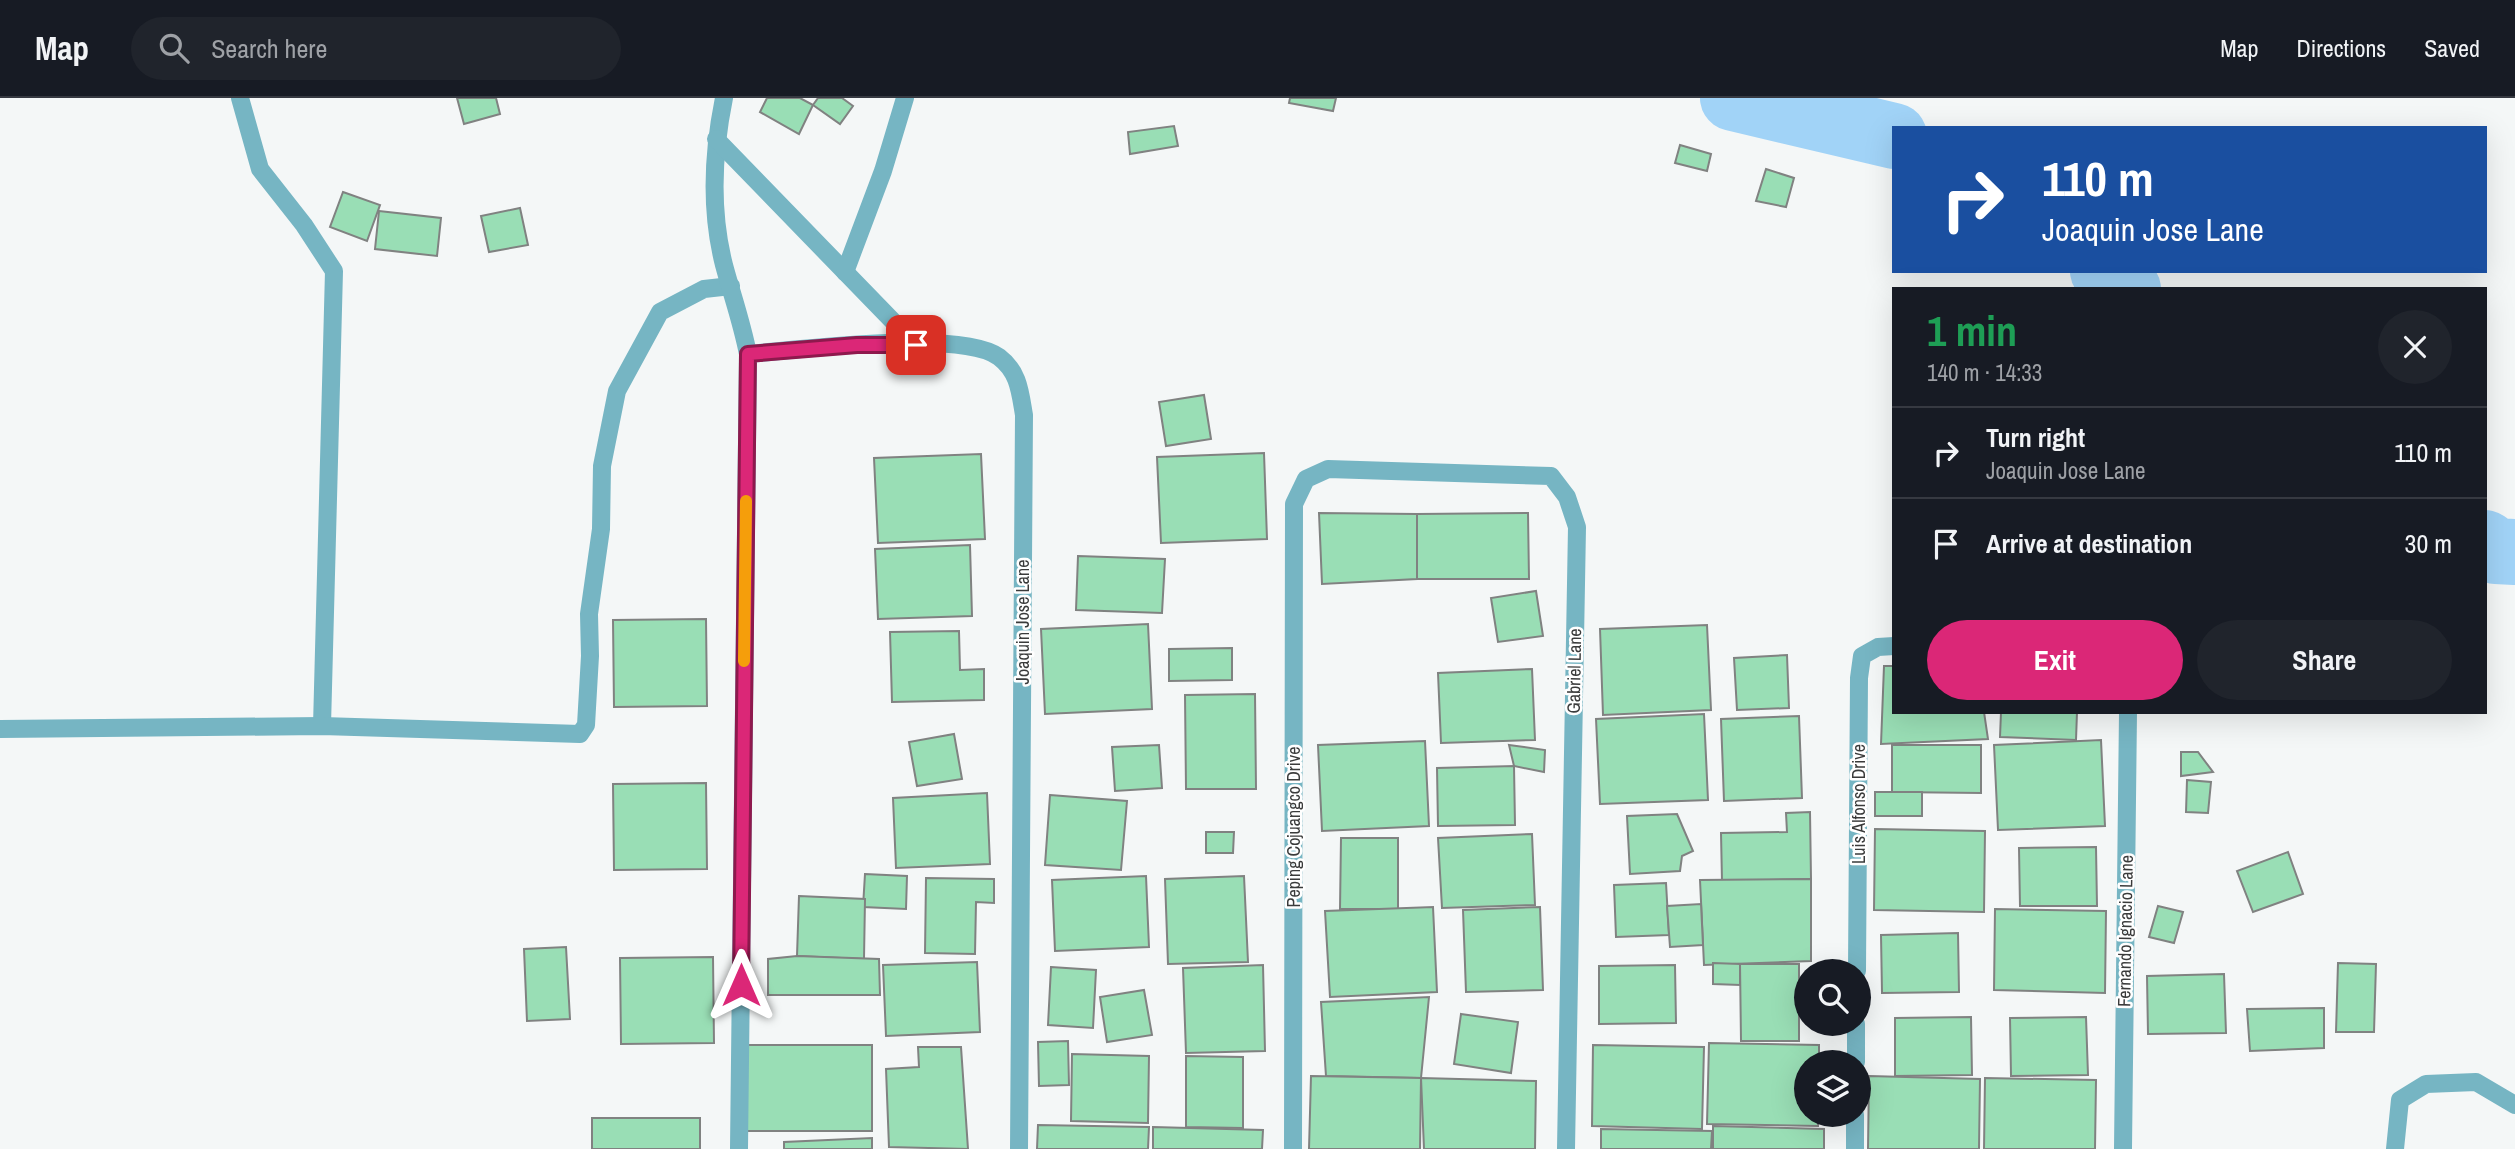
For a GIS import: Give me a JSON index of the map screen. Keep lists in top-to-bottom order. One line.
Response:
{"streets":{"street":["Joaquin Jose Lane","Gabriel Lane","Luis Alfonso Drive","Peping Cojuangco Drive","Fernando Ignacio Lane"]},"crossings":[["Gabriel Lane","Peping Cojuangco Drive"]],"page":{"header":"Map","search":"Search here","nav":["Map","Directions","Saved"],"turn":["110 m","Joaquin Jose Lane"],"heading":["1 min","140 m · 14:33"],"list":[{"name":"Turn right","note":"Joaquin Jose Lane","value":"110 m"},{"name":"Arrive at destination","value":"30 m"}],"buttons":["Exit","Share"]}}
